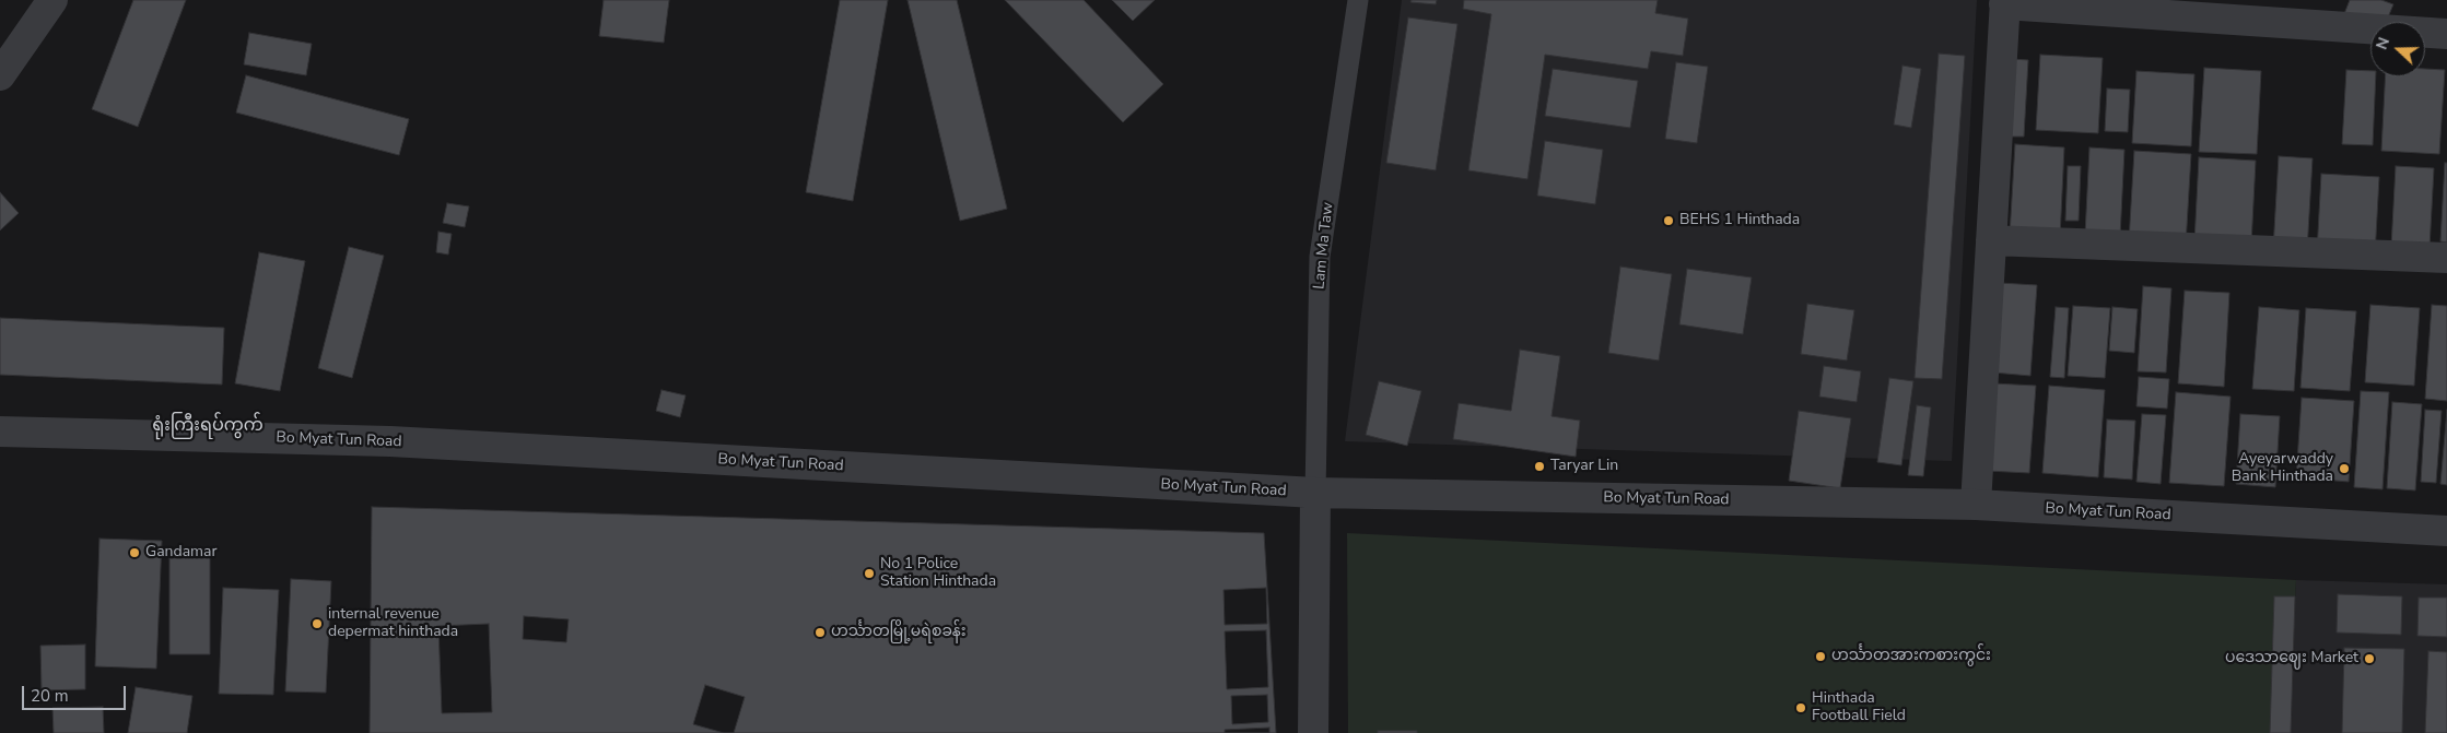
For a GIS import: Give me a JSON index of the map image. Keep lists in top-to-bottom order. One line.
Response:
{"streets":{"street":["Bo Myat Tun Road"],"lane":["Lam Ma Taw"]},"crossings":[["Lam Ma Taw","Bo Myat Tun Road"]],"districts":["ရုံးကြီးရပ်ကွက်"],"places":["BEHS 1 Hinthada","Taryar Lin","Ayeyarwaddy Bank Hinthada","Gandamar","No 1 Police Station Hinthada","internal revenue depermat hinthada","ဟင်္သာတမြို့မရဲစခန်း","ဟင်္သာတအားကစားကွင်း","ပဒေသာဈေး Market","Hinthada Football Field"],"scale_bar":"20 m","north":"left"}
